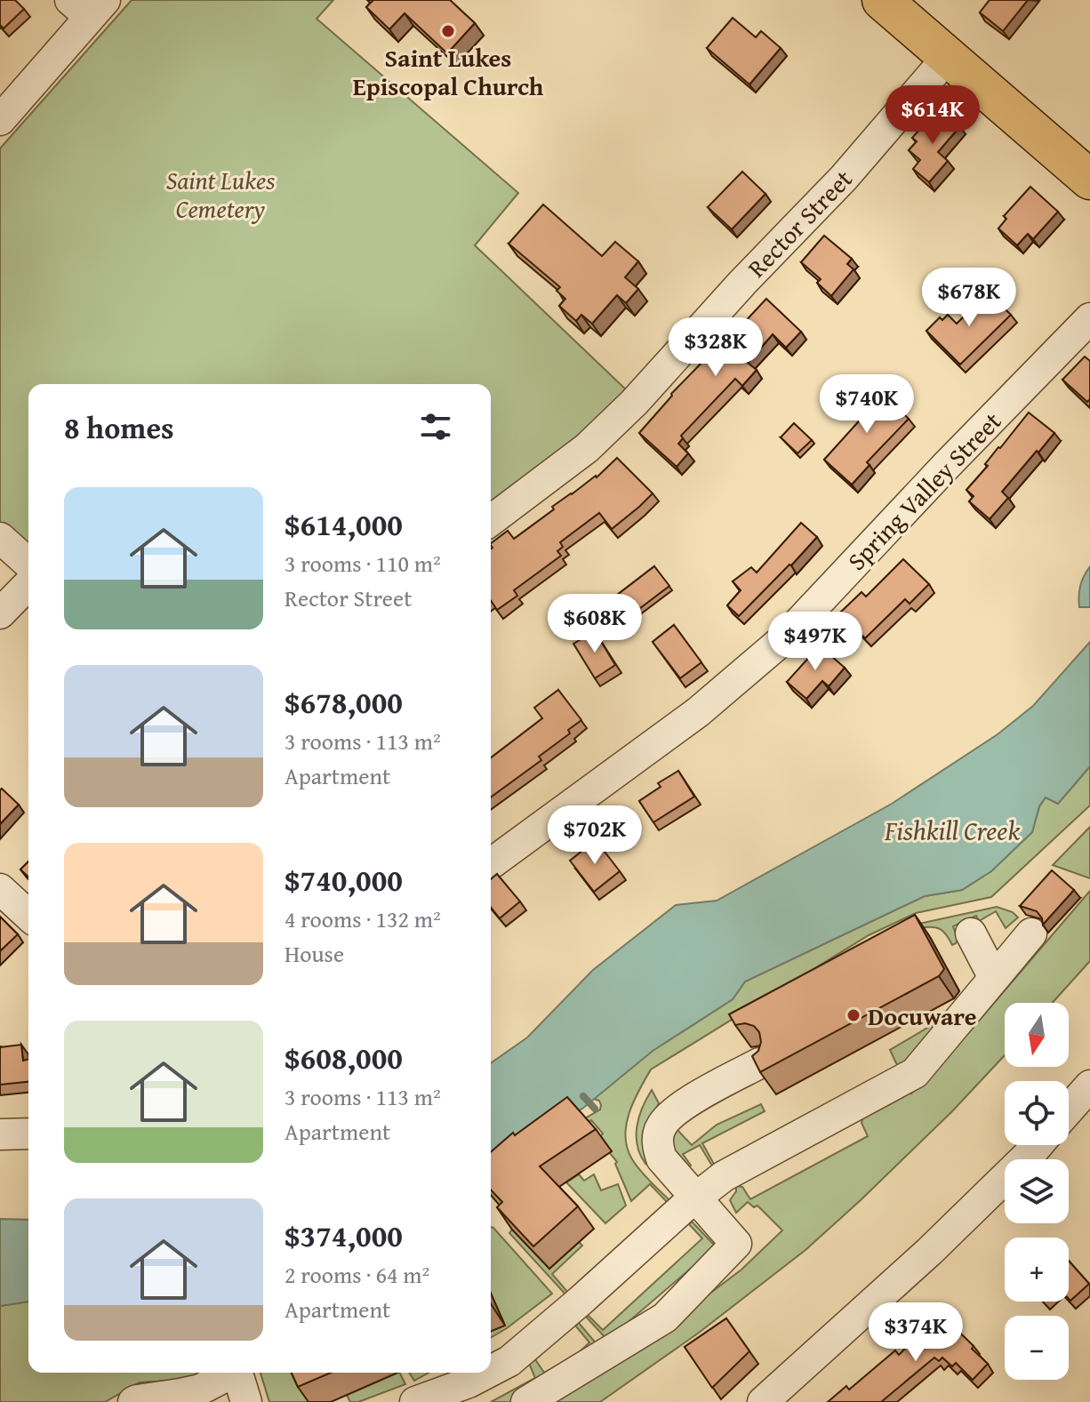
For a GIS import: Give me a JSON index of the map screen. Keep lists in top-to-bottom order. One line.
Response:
{"streets":{"street":["Rector Street","Spring Valley Street"]},"water":["Fishkill Creek"],"parks":["Saint Lukes Cemetery"],"places":["Saint Lukes Episcopal Church","Docuware"],"north":"bottom","page":{"price":["$614K","$678K","$328K","$740K","$608K","$497K","$702K","$374K"],"heading":"8 homes","list":[{"name":"$614,000","note":"3 rooms · 110 m² · Rector Street"},{"name":"$678,000","note":"3 rooms · 113 m² · Apartment"},{"name":"$740,000","note":"4 rooms · 132 m² · House"},{"name":"$608,000","note":"3 rooms · 113 m² · Apartment"},{"name":"$374,000","note":"2 rooms · 64 m² · Apartment"}],"map_buttons":["+","−"]}}
